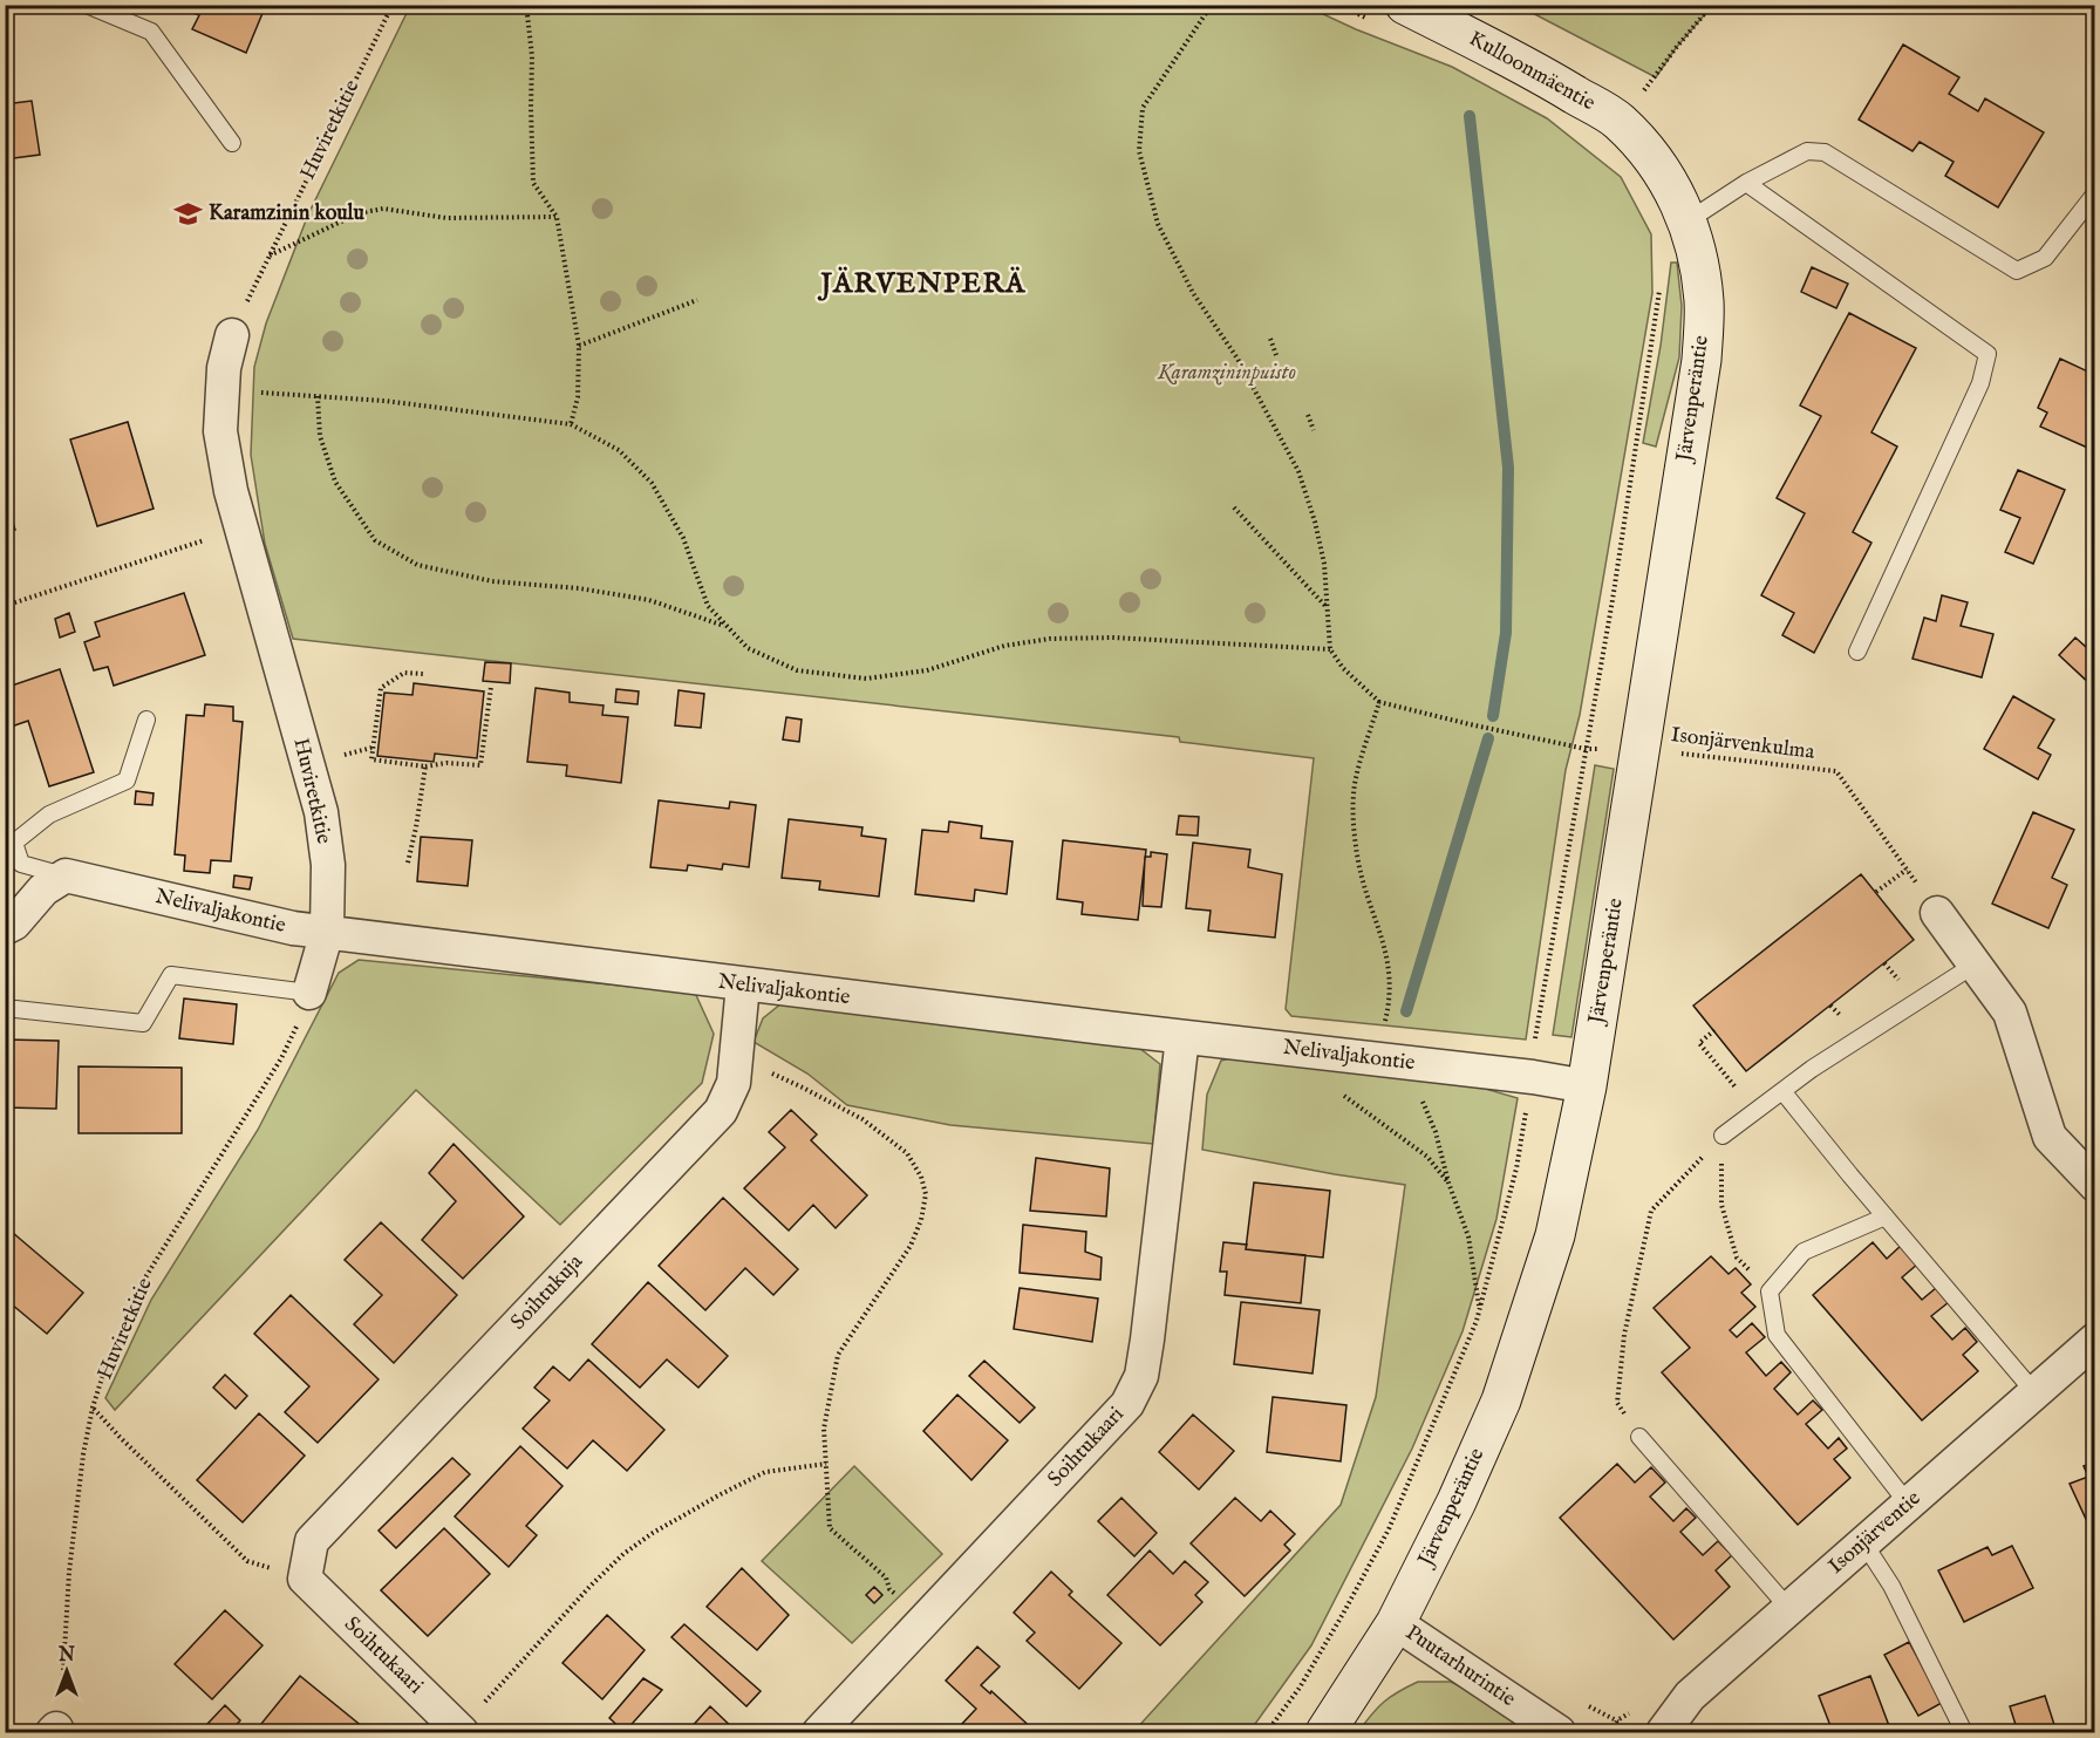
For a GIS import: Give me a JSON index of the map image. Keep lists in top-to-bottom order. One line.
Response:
{"streets":{"street":["Kulloonmäentie","Huviretkitie","Järvenperäntie","Nelivaljakontie","Soihtukuja","Soihtukaari","Isonjärventie","Puutarhurintie"],"path":["Isonjärvenkulma"]},"crossings":[["Kulloonmäentie","Järvenperäntie"],["Huviretkitie","Nelivaljakontie"],["Järvenperäntie","Isonjärvenkulma"],["Järvenperäntie","Nelivaljakontie"],["Järvenperäntie","Puutarhurintie"],["Nelivaljakontie","Soihtukuja"],["Nelivaljakontie","Soihtukaari"],["Soihtukuja","Soihtukaari"]],"districts":["JÄRVENPERÄ"],"parks":["Karamzininpuisto"],"places":{"school or university":["Karamzinin koulu"]},"north":"top"}
